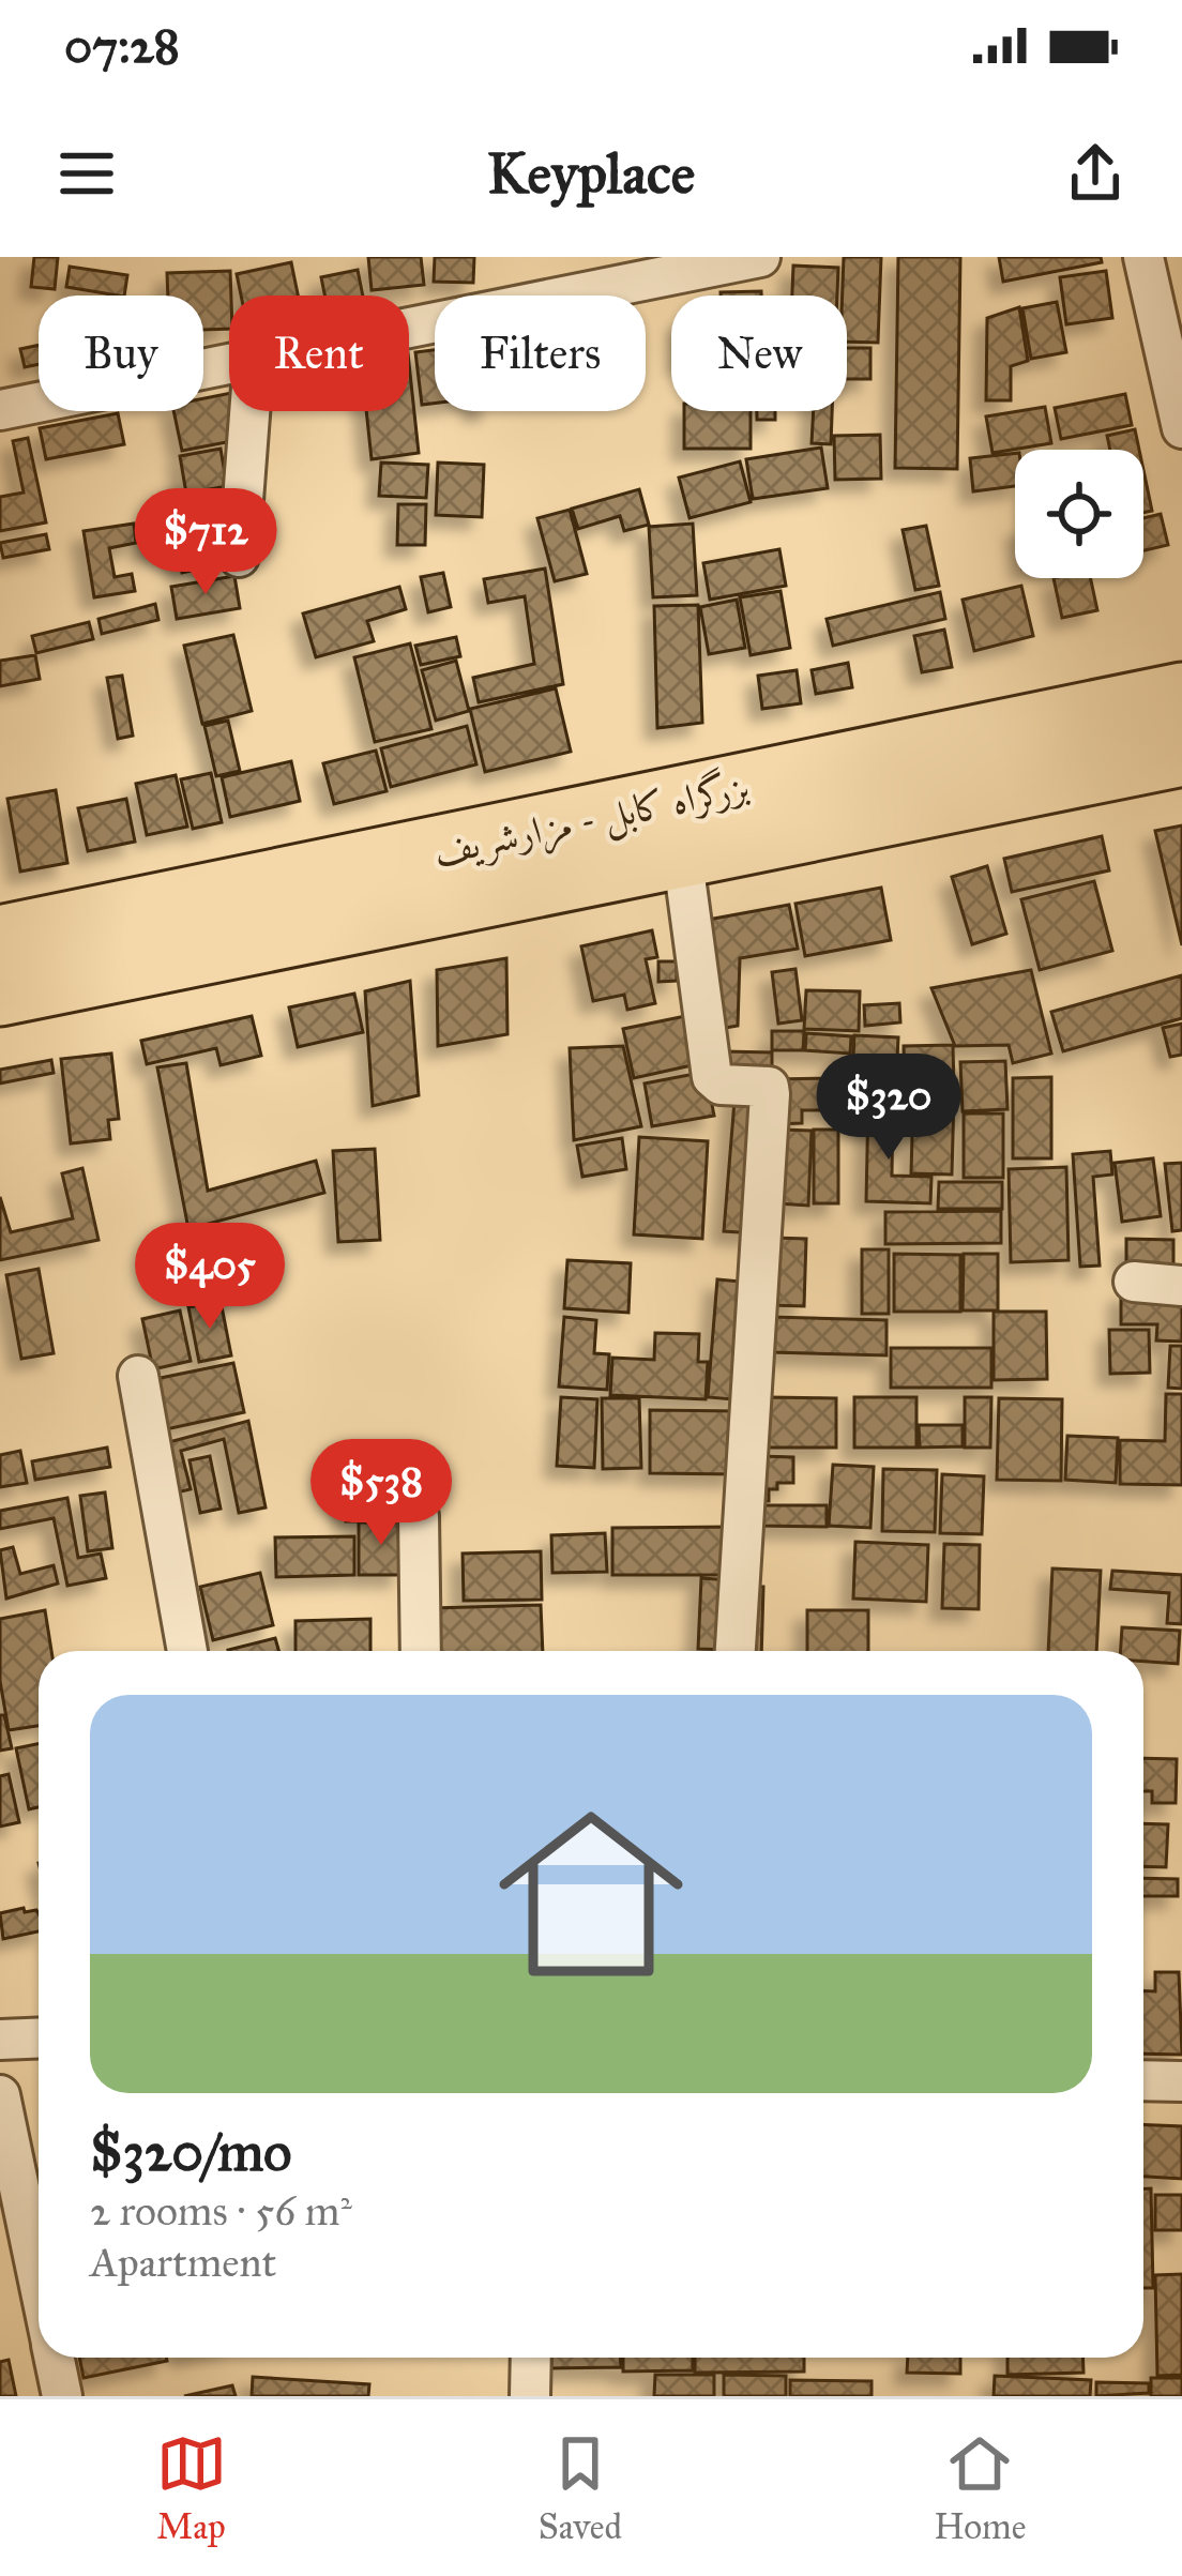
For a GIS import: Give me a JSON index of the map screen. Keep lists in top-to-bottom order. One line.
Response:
{"streets":{"highway":["بزرگراه کابل - مزارشریف"]},"page":{"status":"07:28","header":"Keyplace","chip":["Buy","Rent","Filters","New"],"price":["$712","$320","$405","$538"],"list":[{"name":"$320/mo","note":"2 rooms · 56 m² · Apartment"}],"tabs":["Map","Saved","Home"]}}
